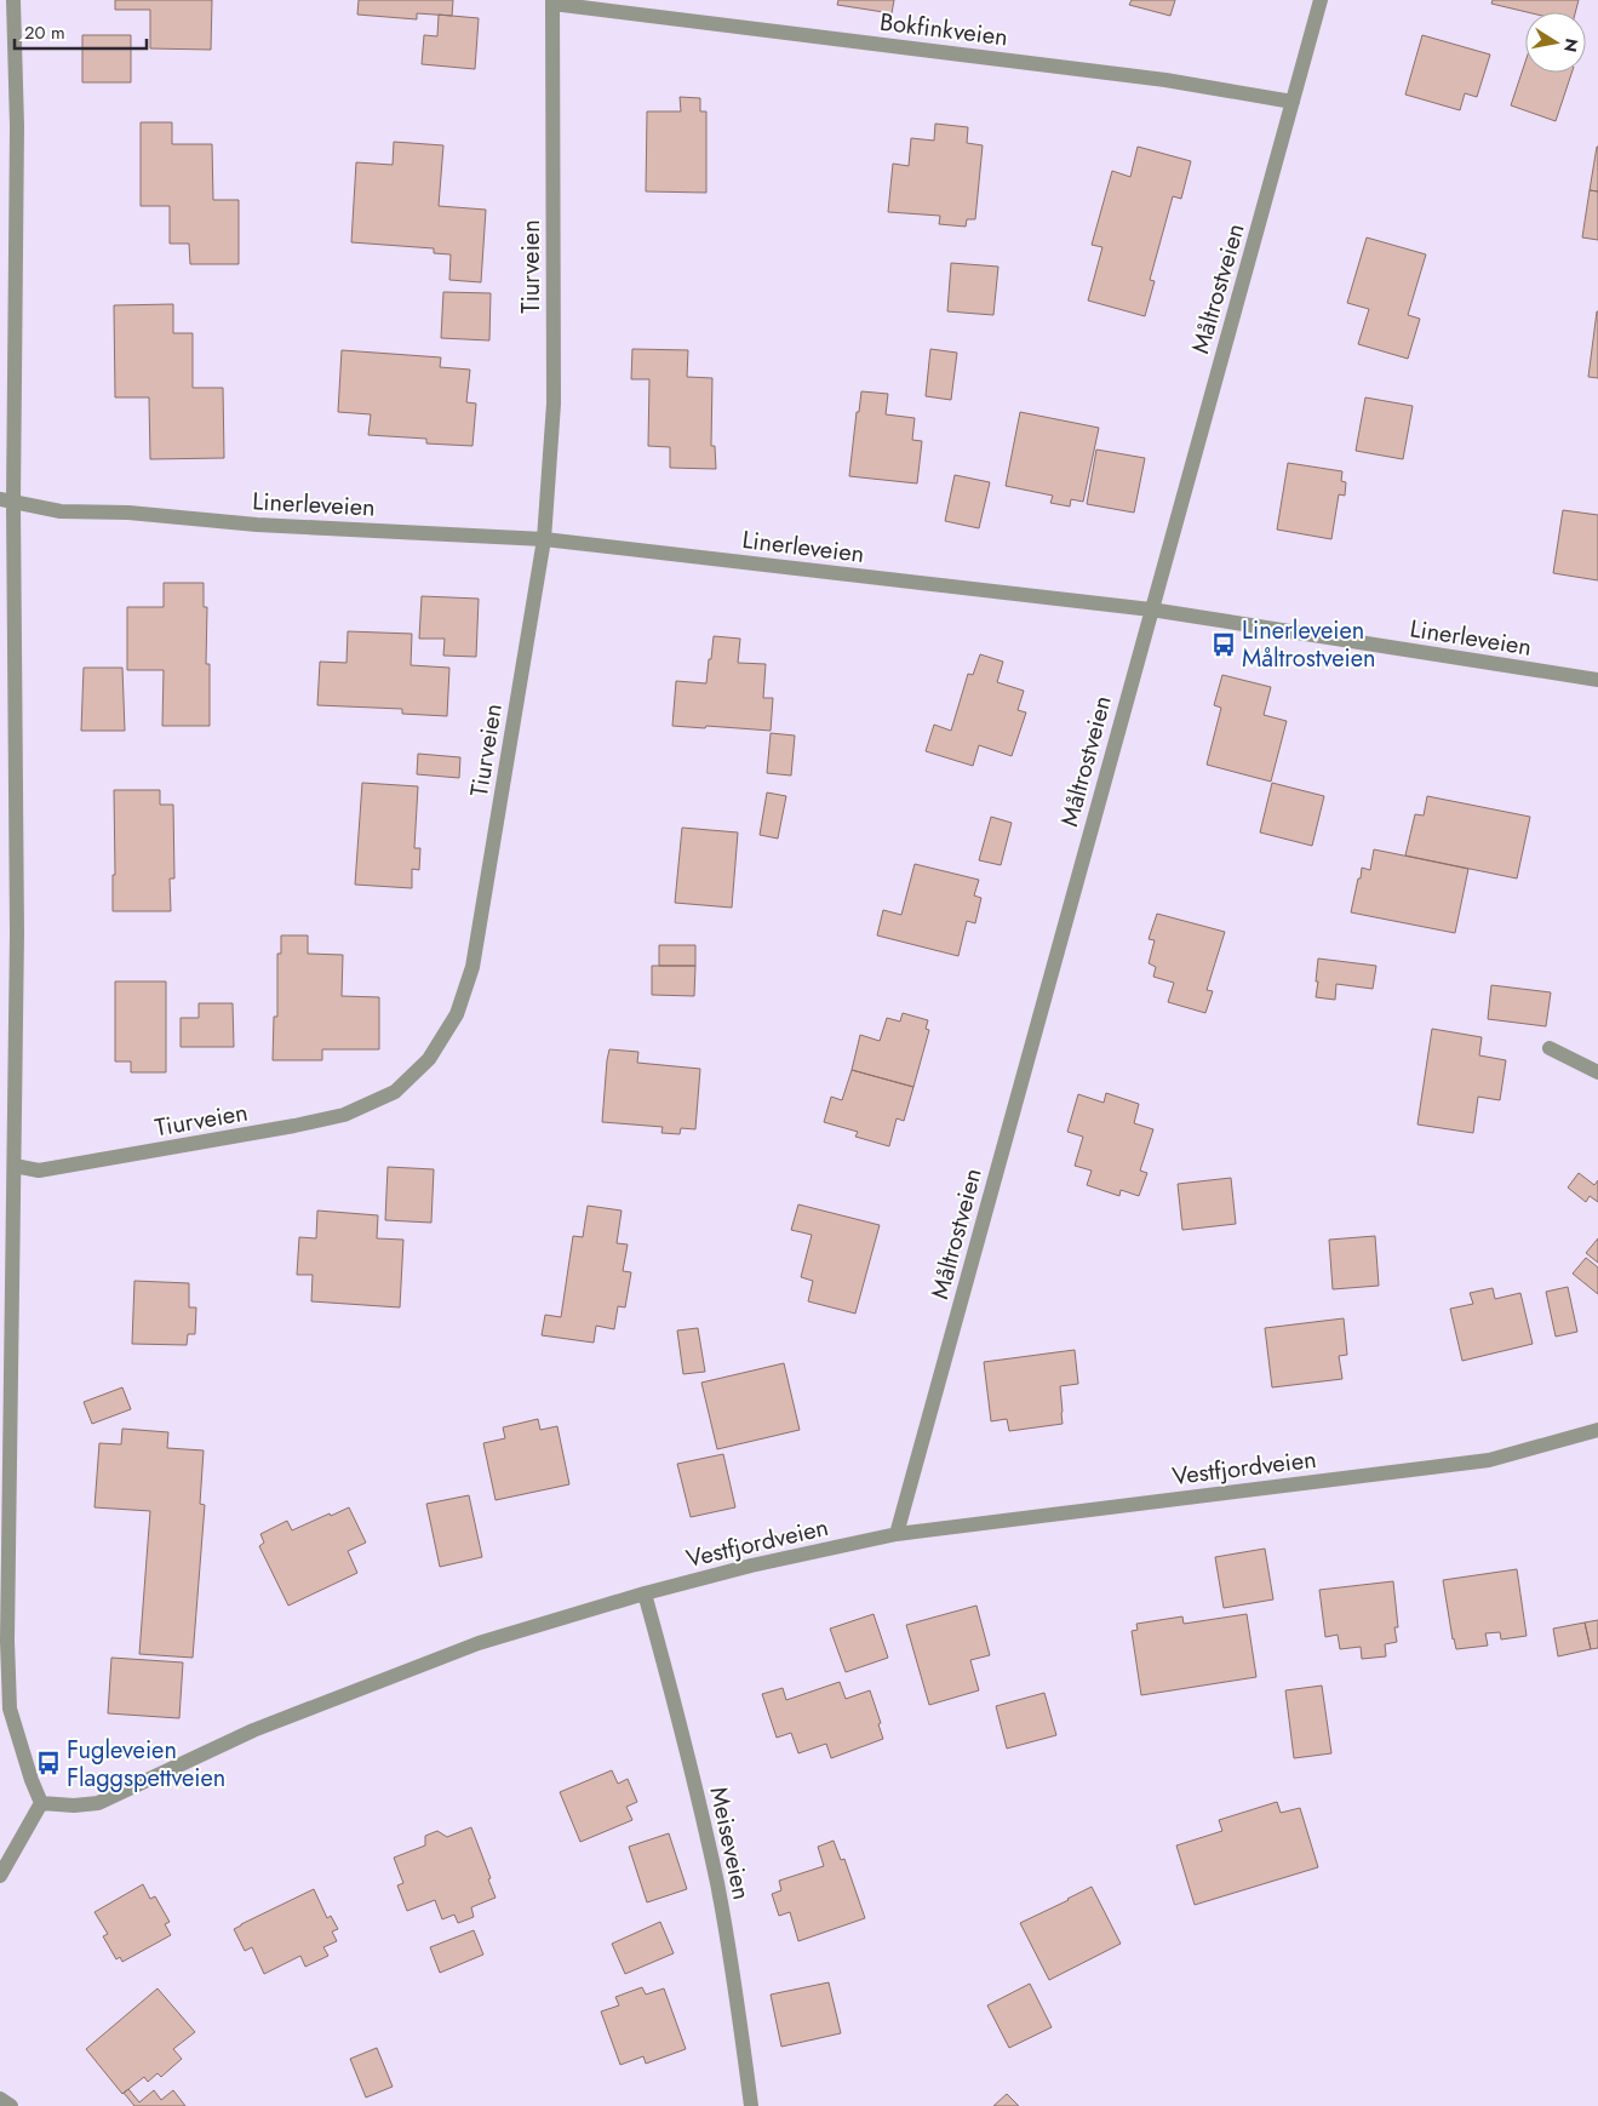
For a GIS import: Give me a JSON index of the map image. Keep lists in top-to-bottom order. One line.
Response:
{"streets":{"street":["Bokfinkveien","Tiurveien","Måltrostveien","Linerleveien","Vestfjordveien","Meiseveien"]},"crossings":[["Bokfinkveien","Tiurveien"],["Bokfinkveien","Måltrostveien"],["Tiurveien","Linerleveien"],["Måltrostveien","Linerleveien"],["Måltrostveien","Vestfjordveien"],["Vestfjordveien","Meiseveien"]],"places":{"bus stop":["Linerleveien Måltrostveien","Fugleveien Flaggspettveien"]},"scale_bar":"20 m","north":"right"}
